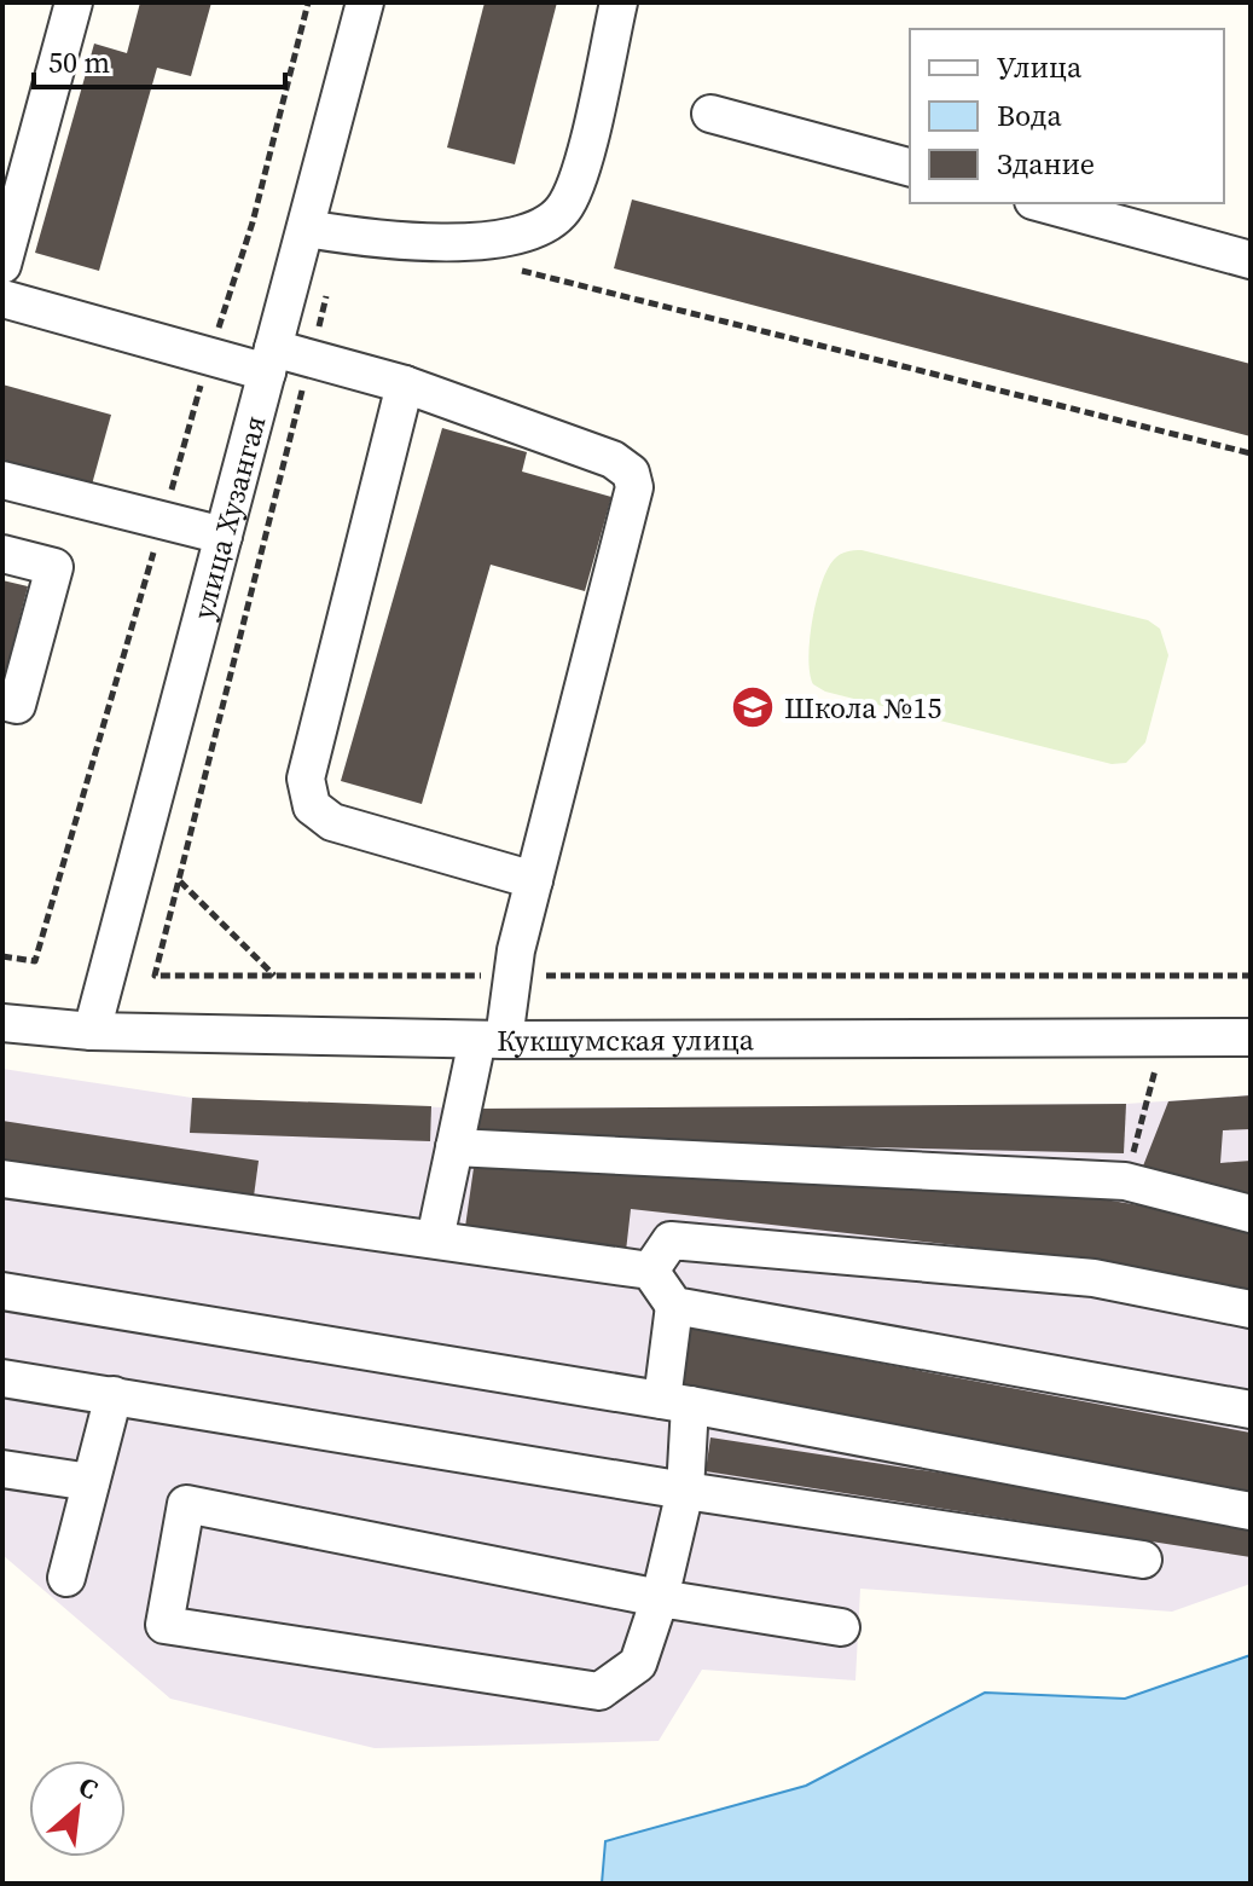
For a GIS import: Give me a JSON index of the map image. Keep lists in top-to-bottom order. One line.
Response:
{"streets":{"street":["улица Хузангая","Кукшумская улица"]},"crossings":[["улица Хузангая","Кукшумская улица"]],"places":{"school or university":["Школа №15"]},"legend":["Улица","Вода","Здание"],"scale_bar":"50 m","north":"top right"}
